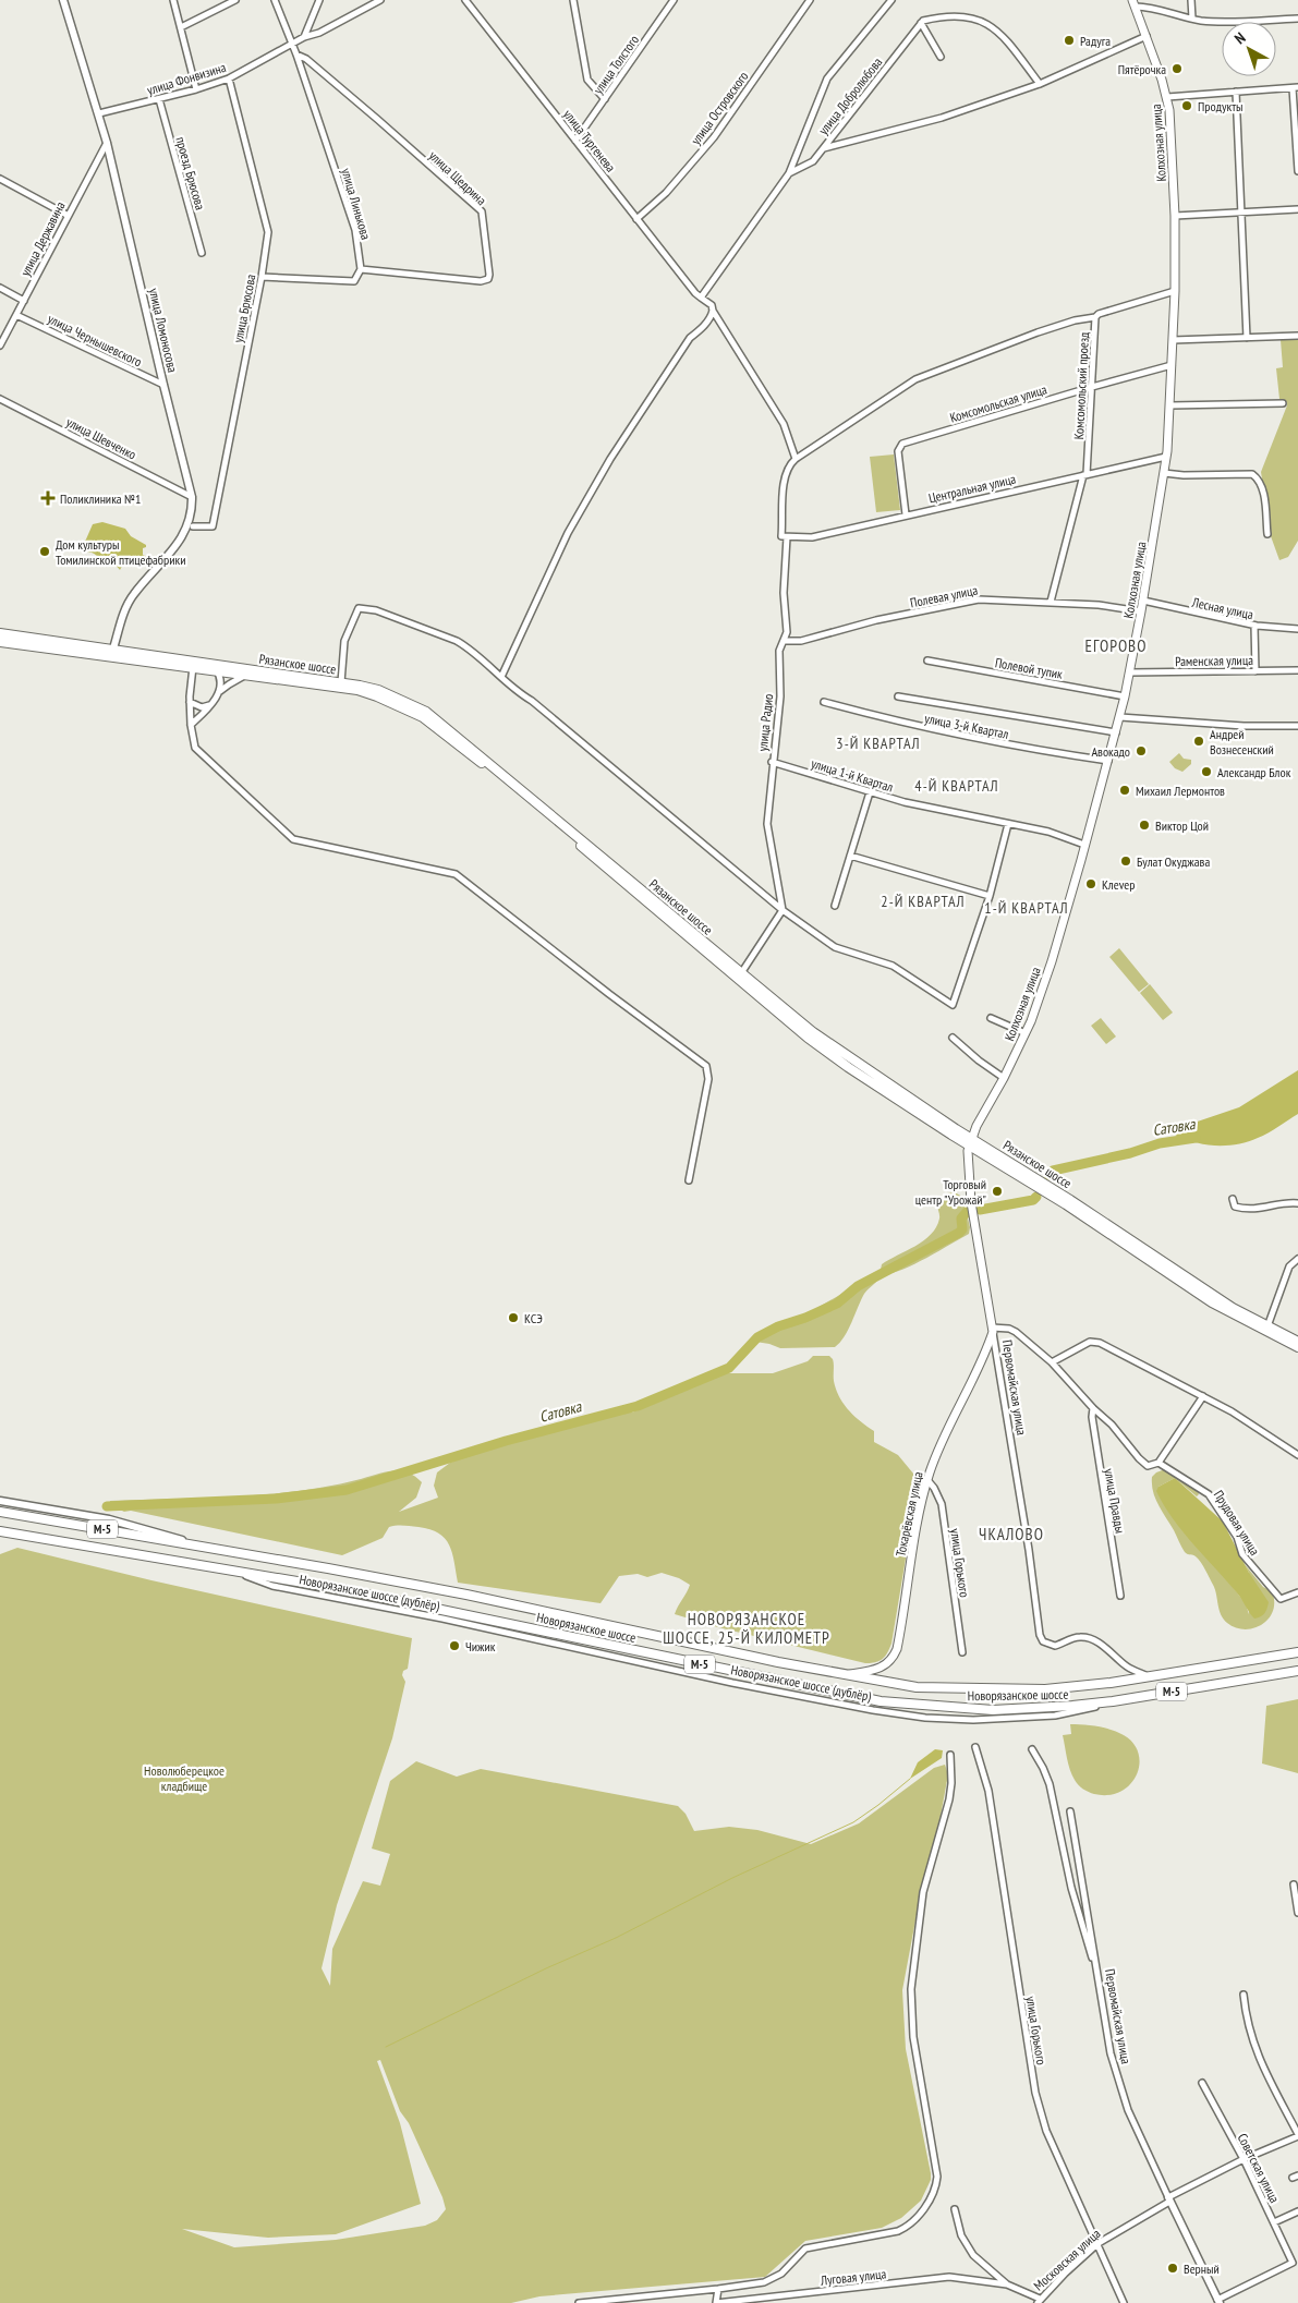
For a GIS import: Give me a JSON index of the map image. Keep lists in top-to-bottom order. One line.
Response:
{"streets":{"main road":["Колхозная улица","Рязанское шоссе","Первомайская улица","Токарёвская улица","М-5","Новорязанское шоссе"],"street":["улица Толстого","улица Фонвизина","улица Добролюбова","улица Островского","улица Тургенева","проезд Брюсова","улица Щедрина","улица Линькова","улица Державина","улица Брюсова","улица Ломоносова","улица Чернышевского","Комсомольский проезд","Комсомольская улица","улица Шевченко","Центральная улица","Полевая улица","Лесная улица","Раменская улица","Полевой тупик","улица Радио","улица 3-й Квартал","улица 1-й Квартал","улица Правды","Прудовая улица","улица Горького","Советская улица","Московская улица","Луговая улица"]},"crossings":[["улица Толстого","улица Тургенева"],["улица Фонвизина","проезд Брюсова"],["улица Фонвизина","улица Линькова"],["улица Фонвизина","улица Брюсова"],["улица Фонвизина","улица Ломоносова"],["улица Добролюбова","Колхозная улица"],["улица Островского","улица Тургенева"],["улица Тургенева","улица Радио"],["Колхозная улица","Комсомольский проезд"],["Колхозная улица","Комсомольская улица"],["Колхозная улица","Центральная улица"],["Колхозная улица","Полевая улица"],["Колхозная улица","Лесная улица"],["Колхозная улица","Раменская улица"],["Колхозная улица","Рязанское шоссе"],["Колхозная улица","Полевой тупик"],["Колхозная улица","улица 3-й Квартал"],["Колхозная улица","улица 1-й Квартал"],["Колхозная улица","Первомайская улица"],["улица Щедрина","улица Линькова"],["улица Державина","улица Ломоносова"],["улица Державина","улица Чернышевского"],["улица Брюсова","улица Ломоносова"],["улица Ломоносова","улица Чернышевского"],["улица Ломоносова","улица Шевченко"],["улица Ломоносова","Рязанское шоссе"],["Комсомольский проезд","Комсомольская улица"],["Комсомольский проезд","Центральная улица"],["Комсомольский проезд","Полевая улица"],["Комсомольская улица","Центральная улица"],["Центральная улица","улица Радио"],["Полевая улица","улица Радио"],["Рязанское шоссе","Первомайская улица"],["улица Радио","улица 1-й Квартал"],["Первомайская улица","Токарёвская улица"],["Первомайская улица","Прудовая улица"],["Первомайская улица","Новорязанское шоссе"],["Первомайская улица","Советская улица"],["Первомайская улица","Московская улица"],["улица Правды","Прудовая улица"],["Токарёвская улица","Прудовая улица"],["Токарёвская улица","улица Горького"],["Токарёвская улица","Новорязанское шоссе"],["улица Горького","Московская улица"],["Советская улица","Московская улица"]],"districts":["ЕГОРОВО","3-Й КВАРТАЛ","4-Й КВАРТАЛ","2-Й КВАРТАЛ","1-Й КВАРТАЛ","ЧКАЛОВО","НОВОРЯЗАНСКОЕ ШОССЕ, 25-Й КИЛОМЕТР"],"water":["Сатовка"],"parks":["Новолюберецкое кладбище"],"places":{"other":["Радуга","Пятёрочка","Продукты","Дом культуры Томилинской птицефабрики","Андрей Вознесенский","Авокадо","Александр Блок","Михаил Лермонтов","Виктор Цой","Булат Окуджава","Клеvер","Торговый центр \"Урожай\"","КСЭ","Чижик","Верный"],"health":["Поликлиника №1"]},"north":"top left"}
